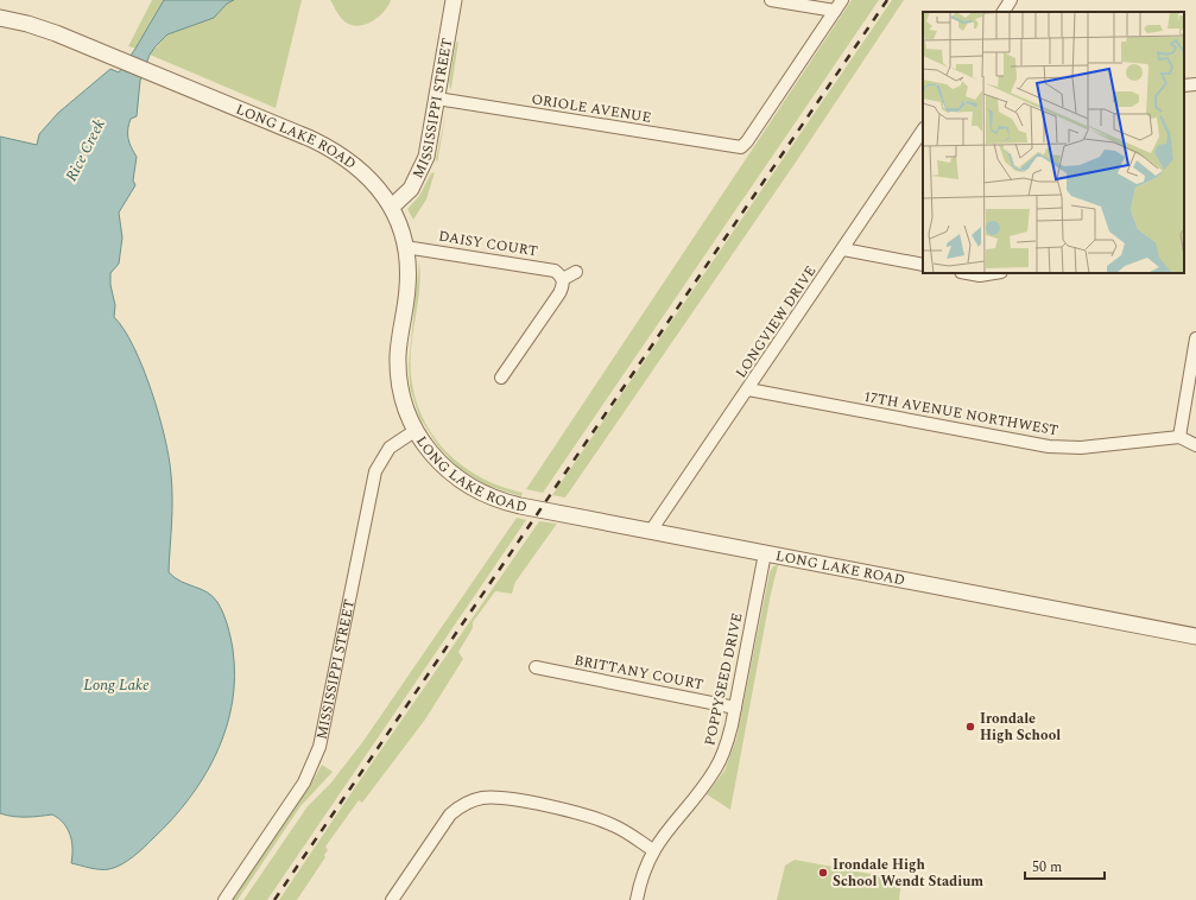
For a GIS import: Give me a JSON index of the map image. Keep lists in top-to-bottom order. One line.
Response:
{"streets":{"street":["MISSISSIPPI STREET","ORIOLE AVENUE","LONG LAKE ROAD","DAISY COURT","LONGVIEW DRIVE","17TH AVENUE NORTHWEST","BRITTANY COURT","POPPYSEED DRIVE"]},"crossings":[["MISSISSIPPI STREET","ORIOLE AVENUE"],["MISSISSIPPI STREET","LONG LAKE ROAD"],["LONG LAKE ROAD","DAISY COURT"],["LONG LAKE ROAD","LONGVIEW DRIVE"],["LONG LAKE ROAD","POPPYSEED DRIVE"],["LONGVIEW DRIVE","17TH AVENUE NORTHWEST"],["BRITTANY COURT","POPPYSEED DRIVE"]],"water":["Rice Creek","Long Lake"],"places":["Irondale High School","Irondale High School Wendt Stadium"],"scale_bar":"50 m"}
